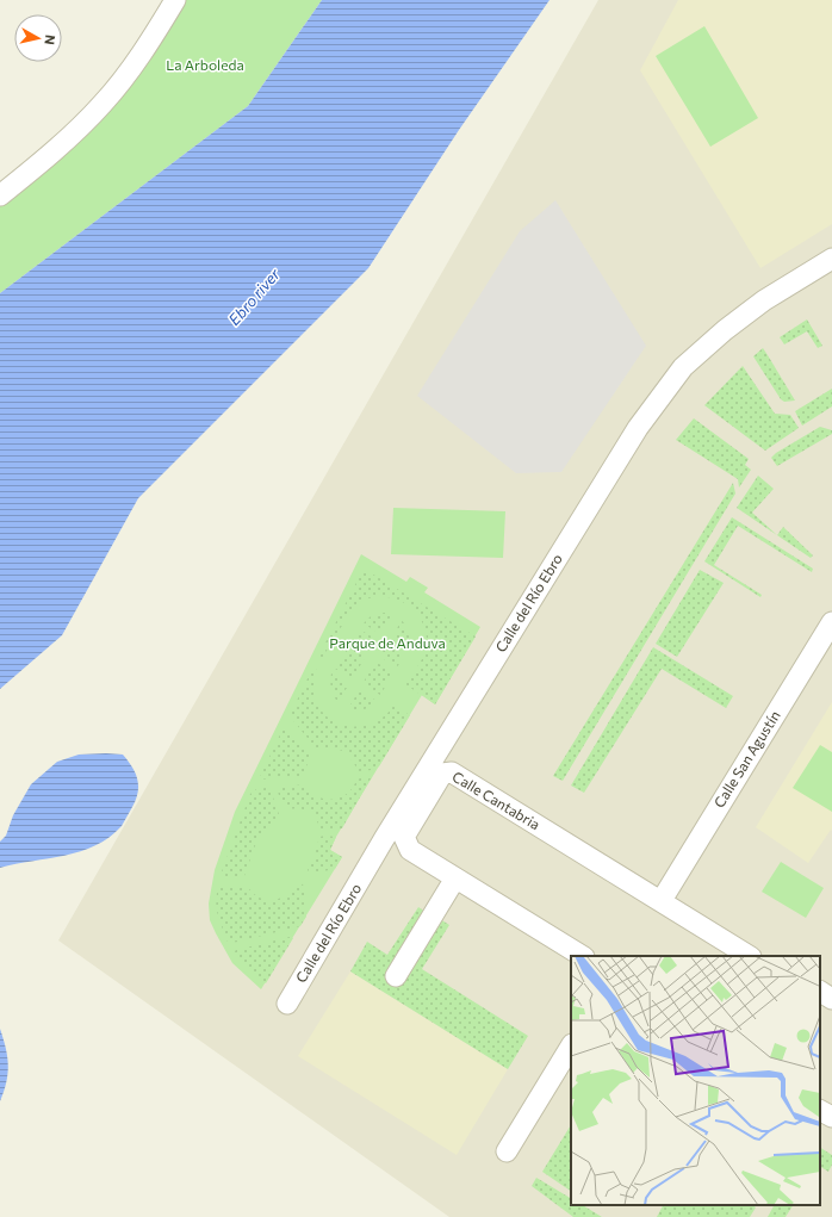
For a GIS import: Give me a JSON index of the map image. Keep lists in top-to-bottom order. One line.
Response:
{"streets":{"street":["Calle del Río Ebro","Calle San Agustín","Calle Cantabria"]},"crossings":[["Calle del Río Ebro","Calle Cantabria"],["Calle San Agustín","Calle Cantabria"]],"water":["Ebro river"],"parks":["La Arboleda","Parque de Anduva"],"north":"right"}
